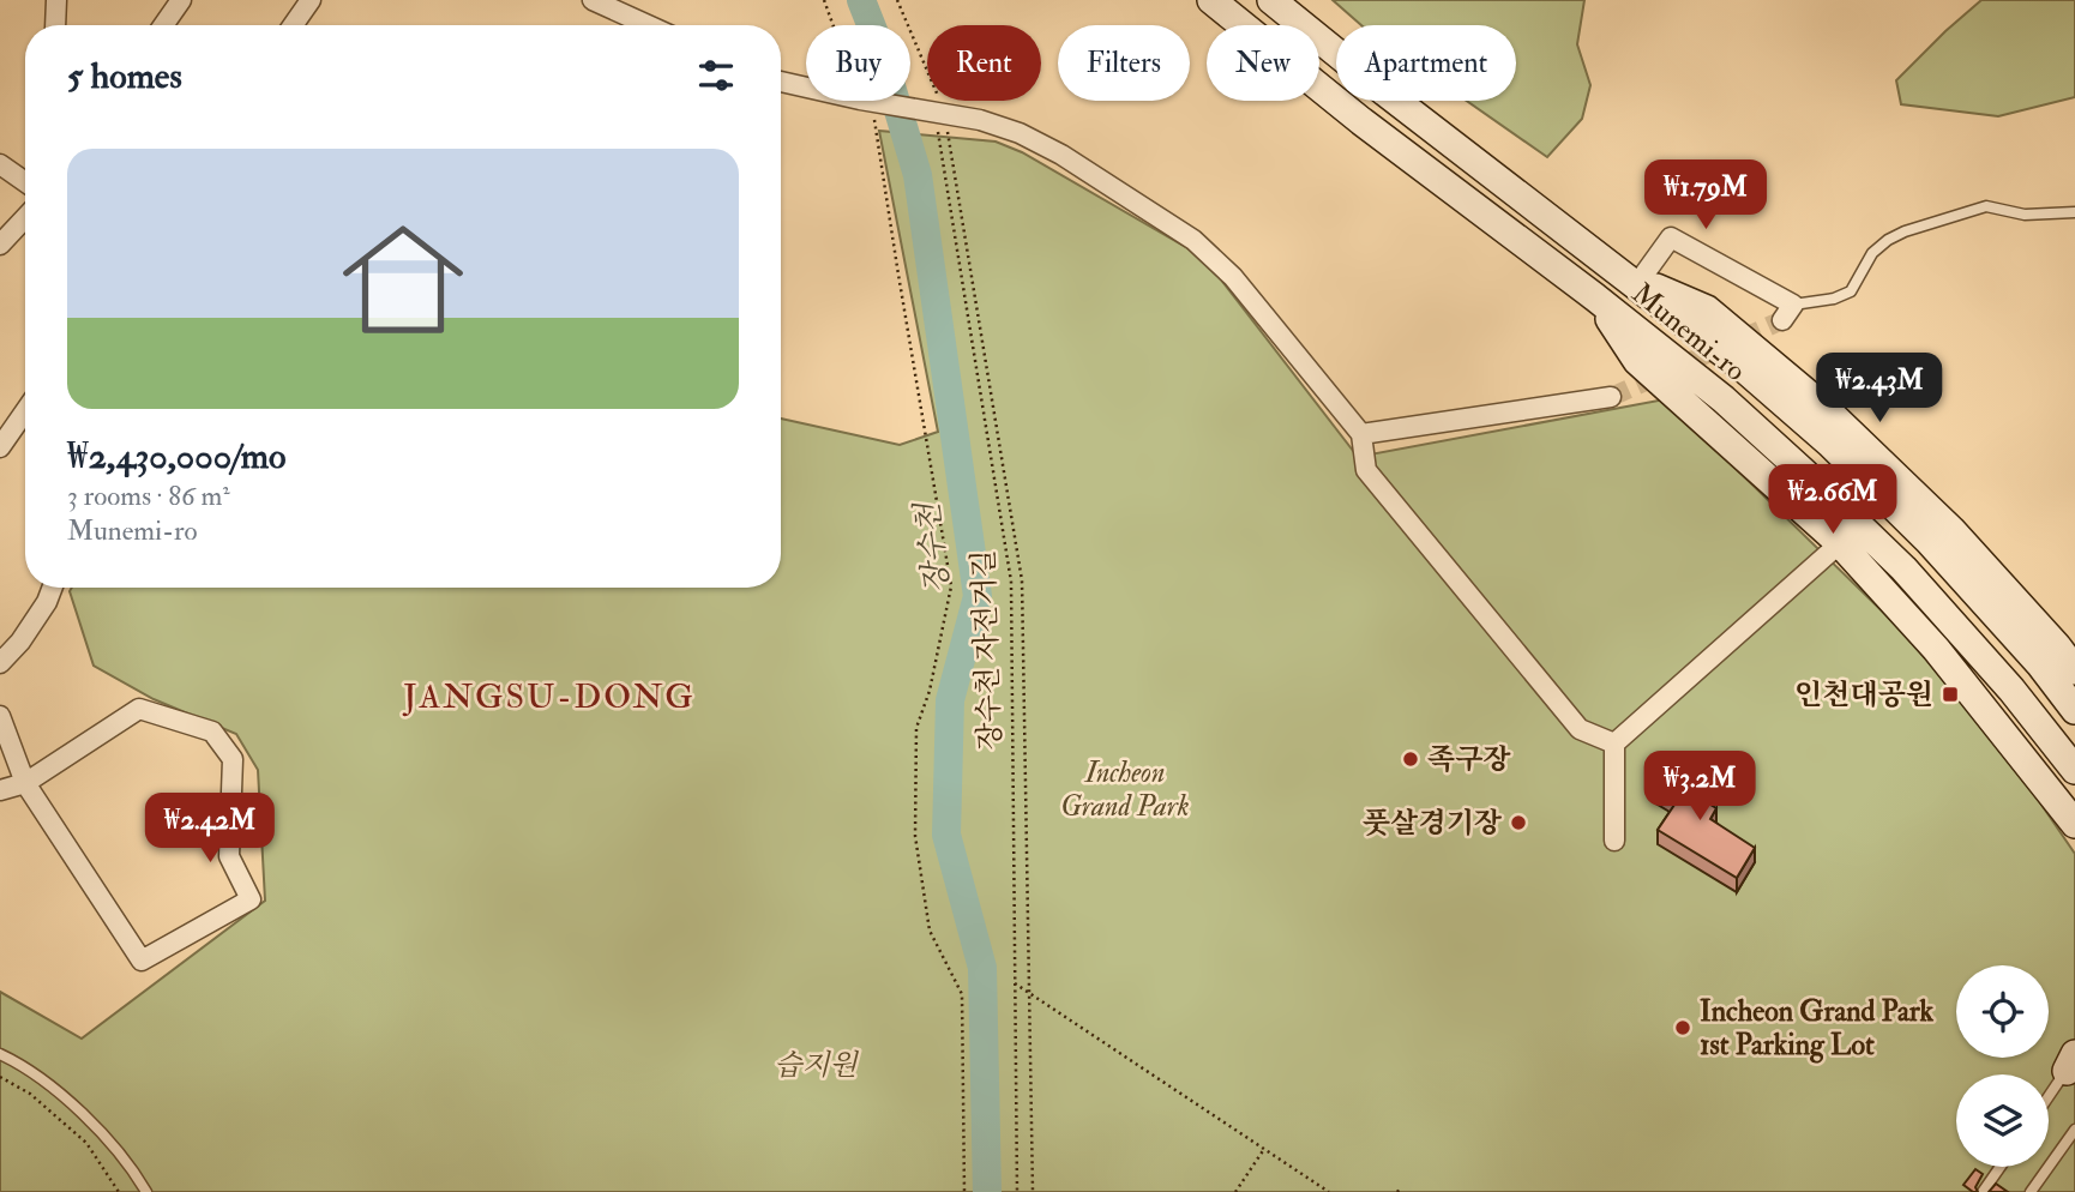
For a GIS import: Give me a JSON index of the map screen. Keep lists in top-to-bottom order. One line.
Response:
{"streets":{"main road":["Munemi-ro"],"path":["장수천 자전거길"]},"districts":["JANGSU-DONG"],"water":["장수천"],"parks":["Incheon Grand Park","습지원"],"places":{"transit":["인천대공원"],"other":["족구장","풋살경기장","Incheon Grand Park 1st Parking Lot"]},"page":{"chip":["Buy","Rent","Filters","New","Apartment"],"heading":"5 homes","list":[{"name":"₩2,430,000/mo","note":"3 rooms · 86 m² · Munemi-ro"}],"price":["₩1.79M","₩2.43M","₩2.66M","₩3.2M","₩2.42M"]}}
